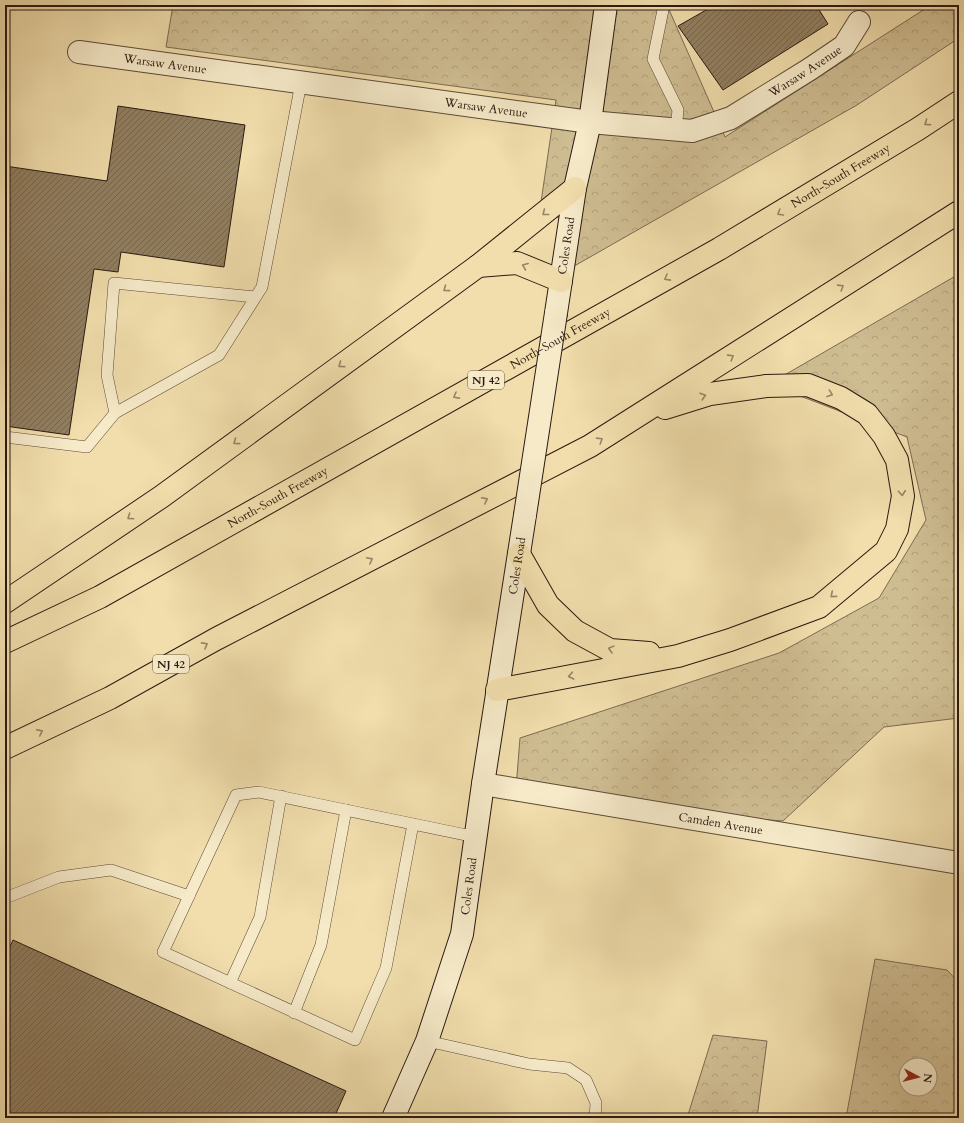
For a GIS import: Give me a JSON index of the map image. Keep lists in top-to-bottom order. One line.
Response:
{"streets":{"highway":["North-South Freeway","NJ 42"],"street":["Warsaw Avenue","Coles Road","Camden Avenue"]},"crossings":[["Warsaw Avenue","Coles Road"],["Coles Road","Camden Avenue"]],"north":"right"}
